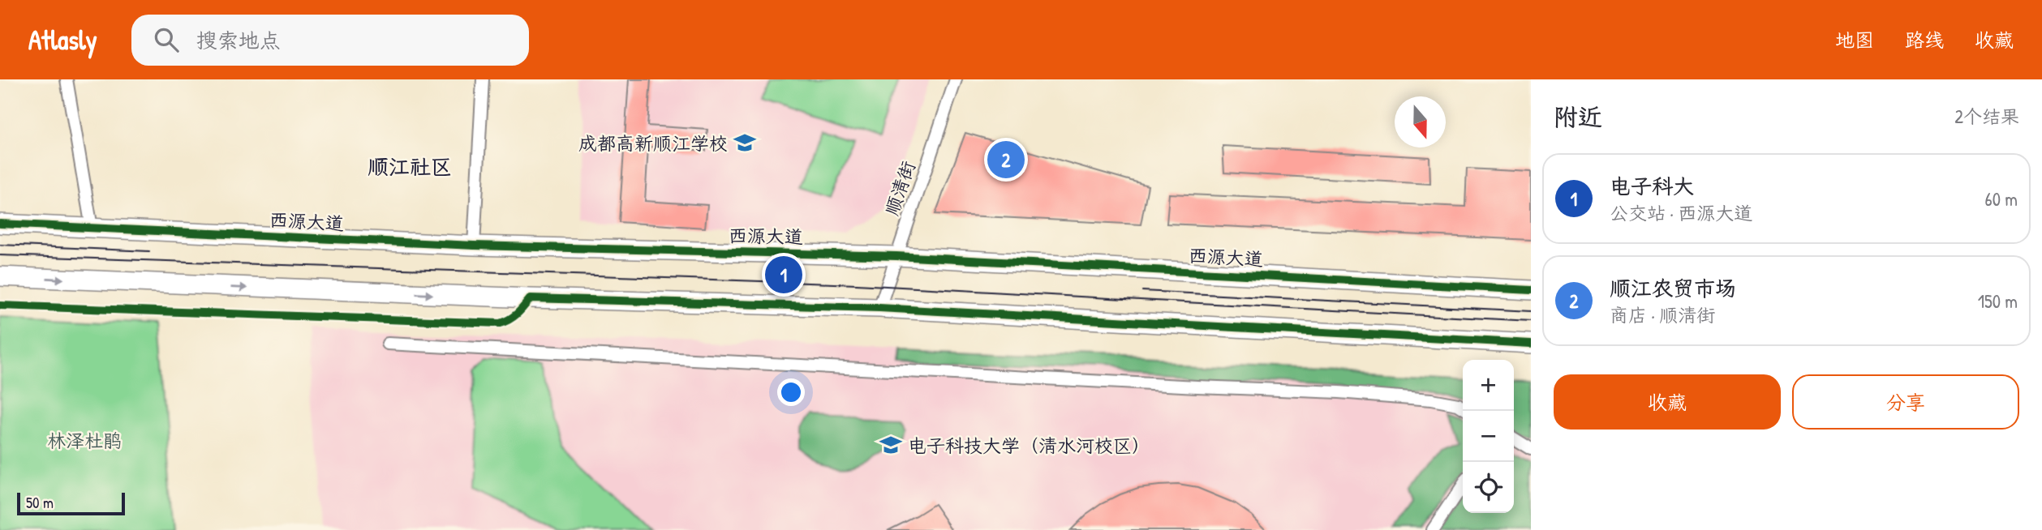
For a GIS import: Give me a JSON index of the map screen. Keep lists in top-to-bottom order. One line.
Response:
{"streets":{"main road":["西源大道"],"street":["顺清街"]},"crossings":[["顺清街","西源大道"]],"districts":["顺江社区"],"parks":["林泽杜鹃"],"places":{"school or university":["成都高新顺江学校","电子科技大学（清水河校区）"]},"scale_bar":"50 m","north":"bottom","page":{"header":"Atlasly","search":"搜索地点","nav":["地图","路线","收藏"],"heading":["附近","2个结果"],"pins":["2","1"],"list":[{"mark":"1","name":"电子科大","note":"公交站 · 西源大道","value":"60 m"},{"mark":"2","name":"顺江农贸市场","note":"商店 · 顺清街","value":"150 m"}],"buttons":["收藏","分享"],"map_buttons":["+","−"],"scale":"50 m"}}
